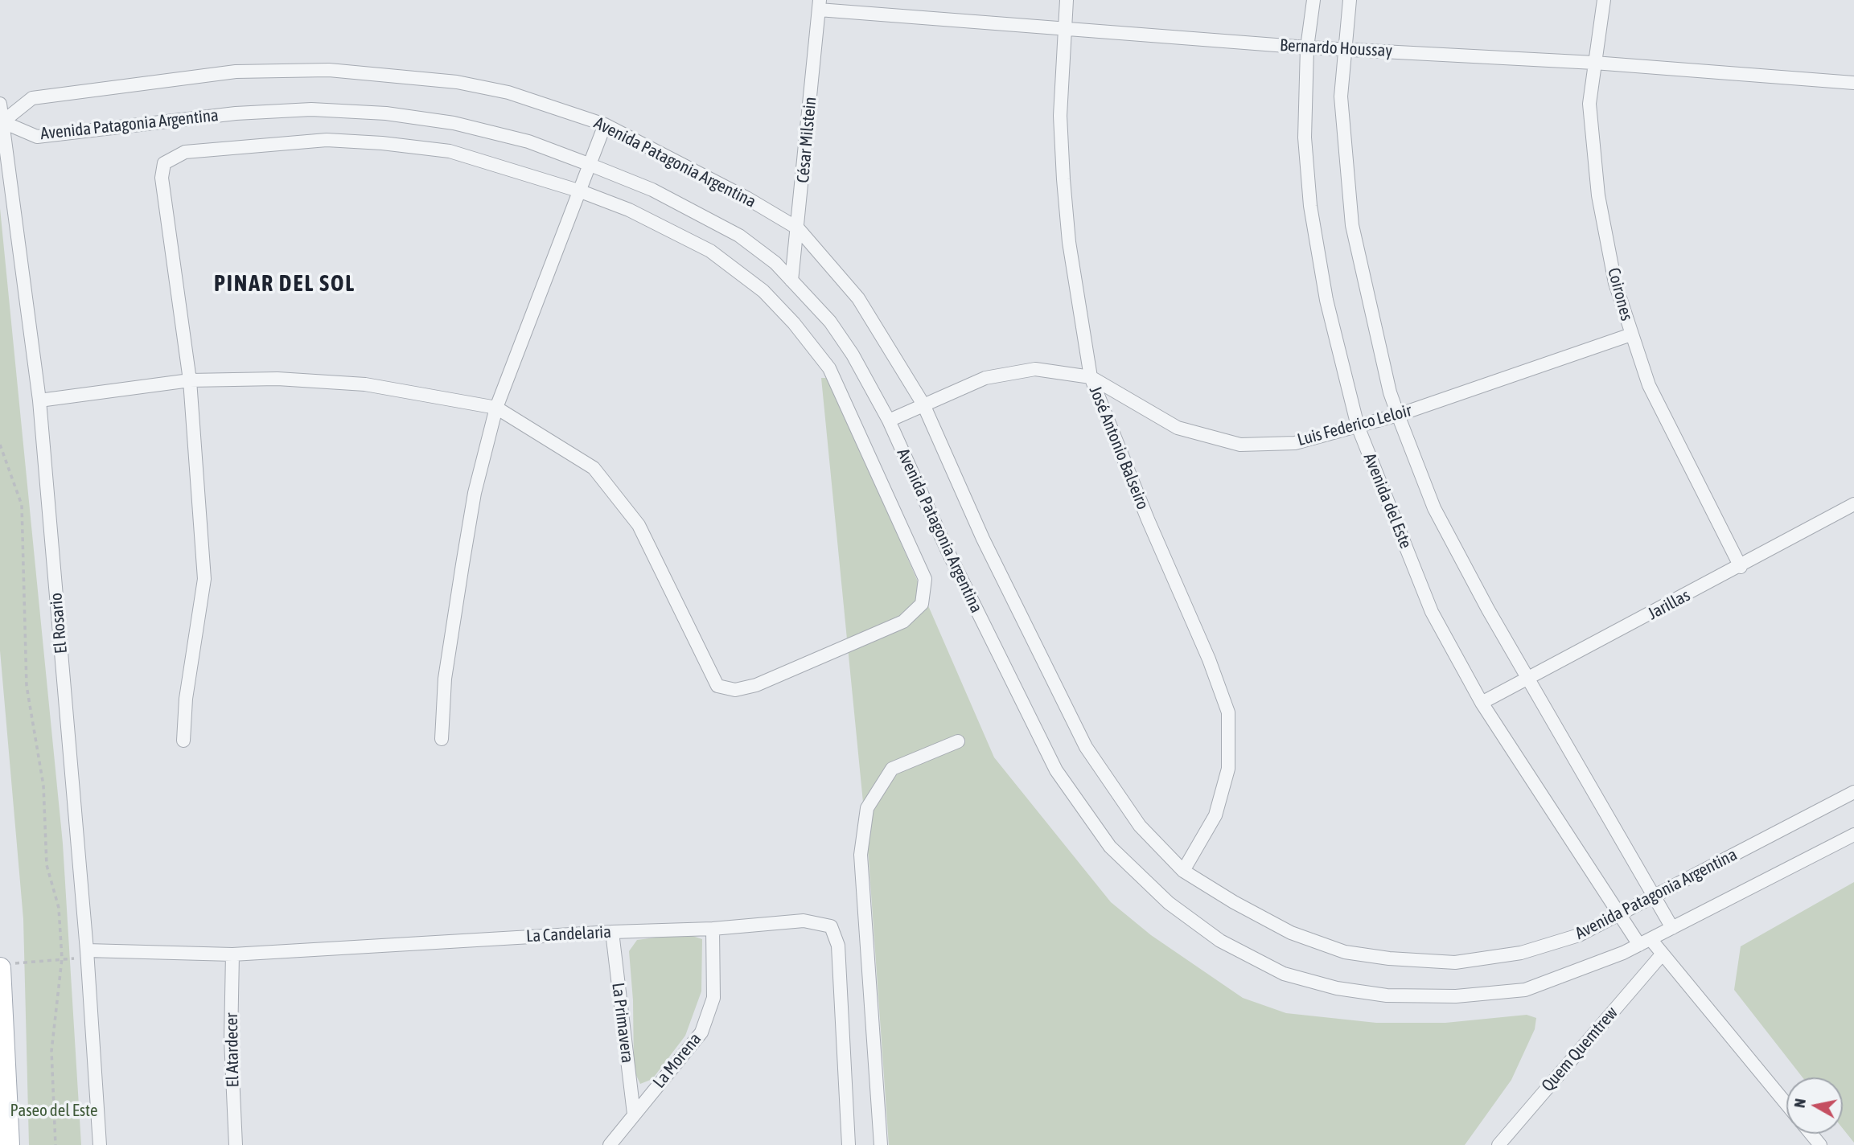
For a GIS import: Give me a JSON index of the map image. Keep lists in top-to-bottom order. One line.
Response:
{"streets":{"street":["Bernardo Houssay","Avenida Patagonia Argentina","César Milstein","Coirones","Luis Federico Leloir","José Antonio Balseiro","Avenida del Este","Jarillas","El Rosario","La Candelaria","La Primavera","Quem Quemtrew","El Atardecer","La Morena"]},"crossings":[["Bernardo Houssay","César Milstein"],["Bernardo Houssay","Coirones"],["Bernardo Houssay","José Antonio Balseiro"],["Bernardo Houssay","Avenida del Este"],["Avenida Patagonia Argentina","César Milstein"],["Avenida Patagonia Argentina","Luis Federico Leloir"],["Avenida Patagonia Argentina","José Antonio Balseiro"],["Avenida Patagonia Argentina","Avenida del Este"],["Avenida Patagonia Argentina","El Rosario"],["Coirones","Luis Federico Leloir"],["Coirones","Jarillas"],["Luis Federico Leloir","José Antonio Balseiro"],["Luis Federico Leloir","Avenida del Este"],["Avenida del Este","Jarillas"],["Avenida del Este","Quem Quemtrew"],["El Rosario","La Candelaria"],["La Candelaria","La Primavera"],["La Candelaria","El Atardecer"],["La Candelaria","La Morena"],["La Primavera","La Morena"]],"districts":["PINAR DEL SOL"],"parks":["Paseo del Este"],"north":"left"}
